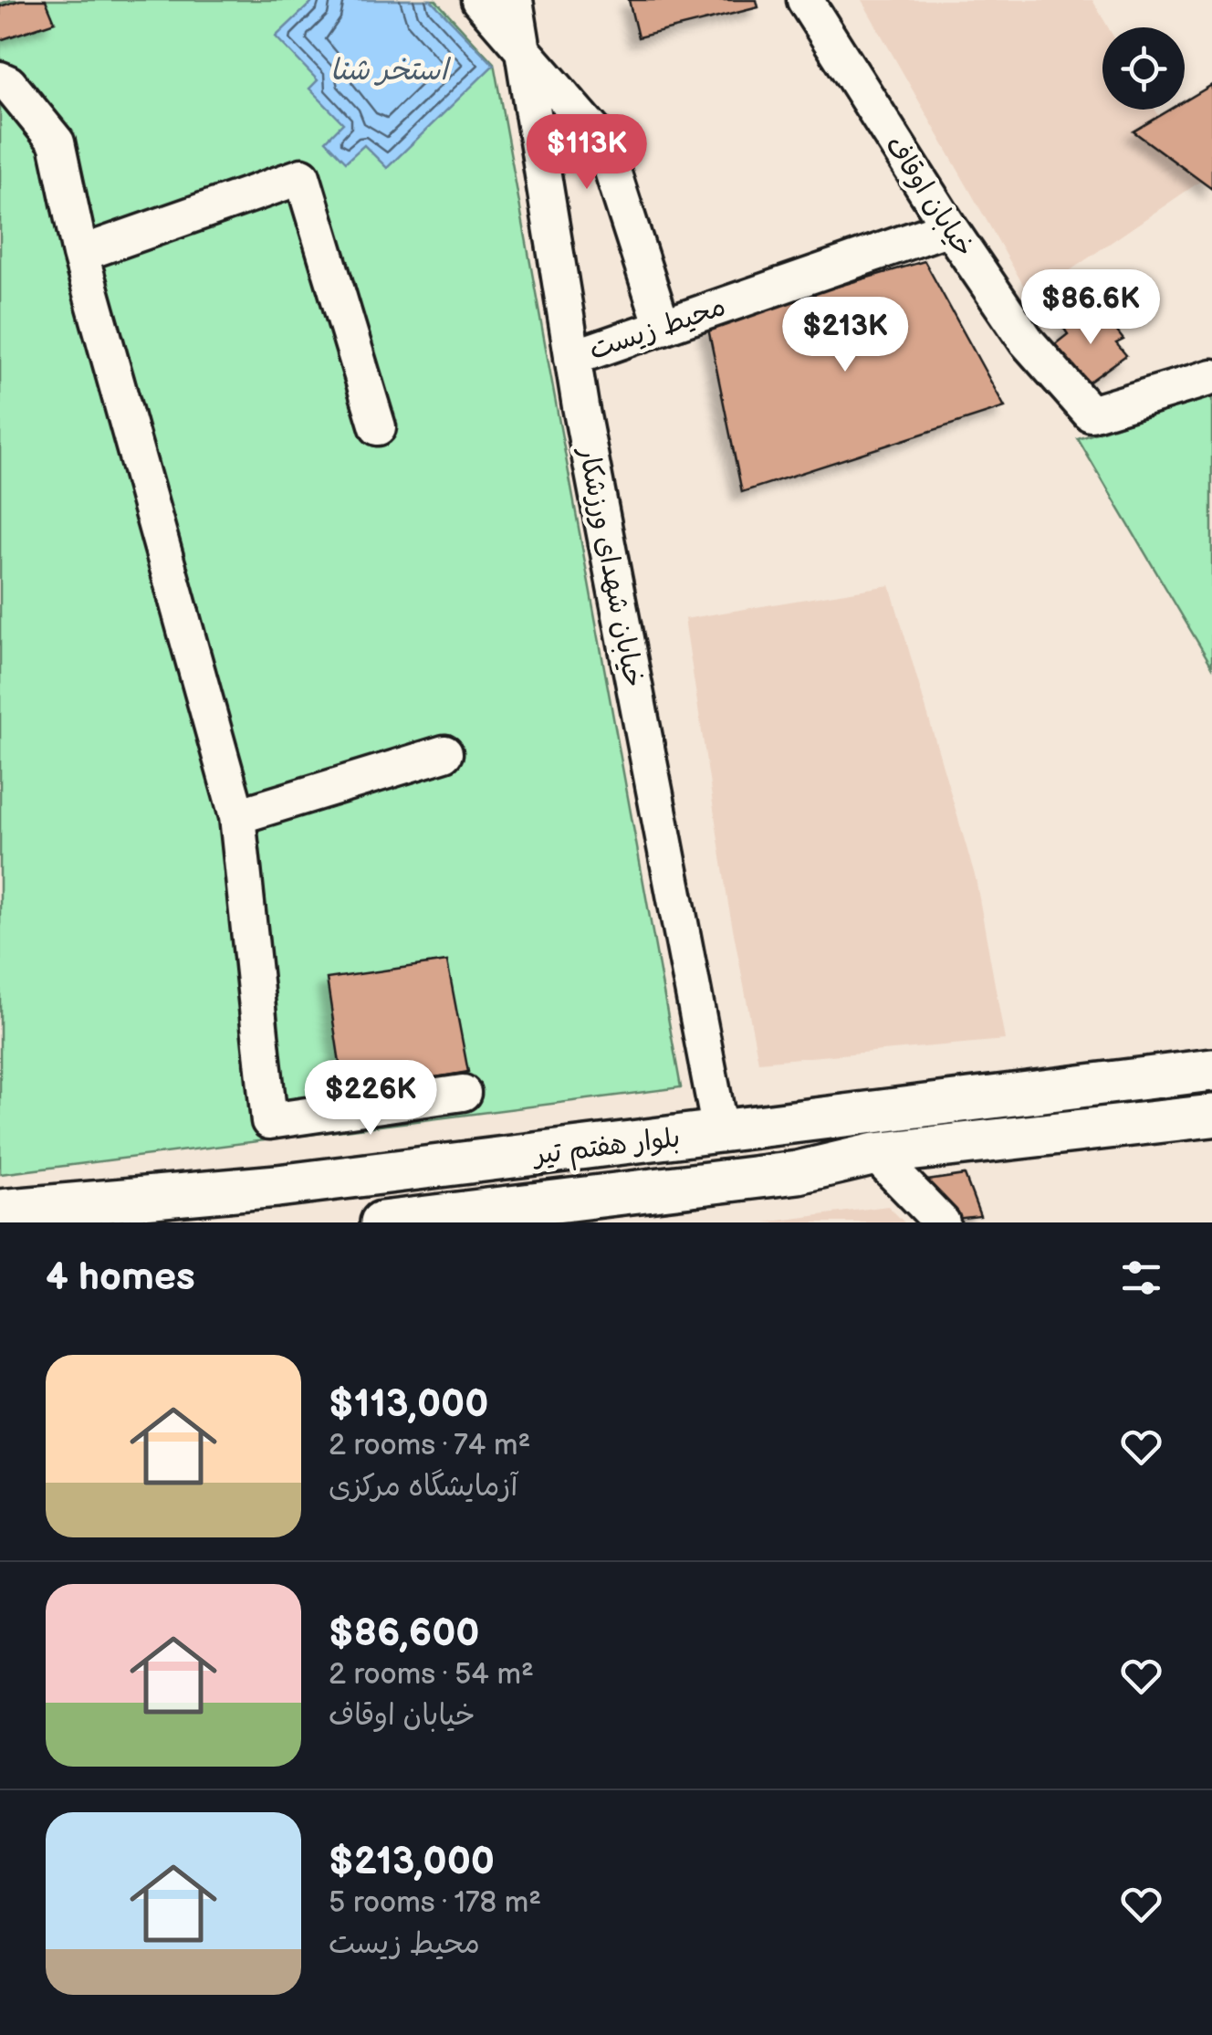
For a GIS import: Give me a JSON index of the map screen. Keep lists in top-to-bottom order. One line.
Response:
{"streets":{"main road":["بلوار هفتم تیر"],"street":["خیابان اوقاف","محیط زیست","خیابان شهدای ورزشکار"]},"crossings":[["خیابان اوقاف","محیط زیست"],["محیط زیست","خیابان شهدای ورزشکار"],["خیابان شهدای ورزشکار","بلوار هفتم تیر"]],"water":["استخر شنا"],"page":{"price":["$113K","$86.6K","$213K","$226K"],"heading":"4 homes","list":[{"name":"$113,000","note":"2 rooms · 74 m² · آزمایشگاه مرکزی"},{"name":"$86,600","note":"2 rooms · 54 m² · خیابان اوقاف"},{"name":"$213,000","note":"5 rooms · 178 m² · محیط زیست"}]}}
